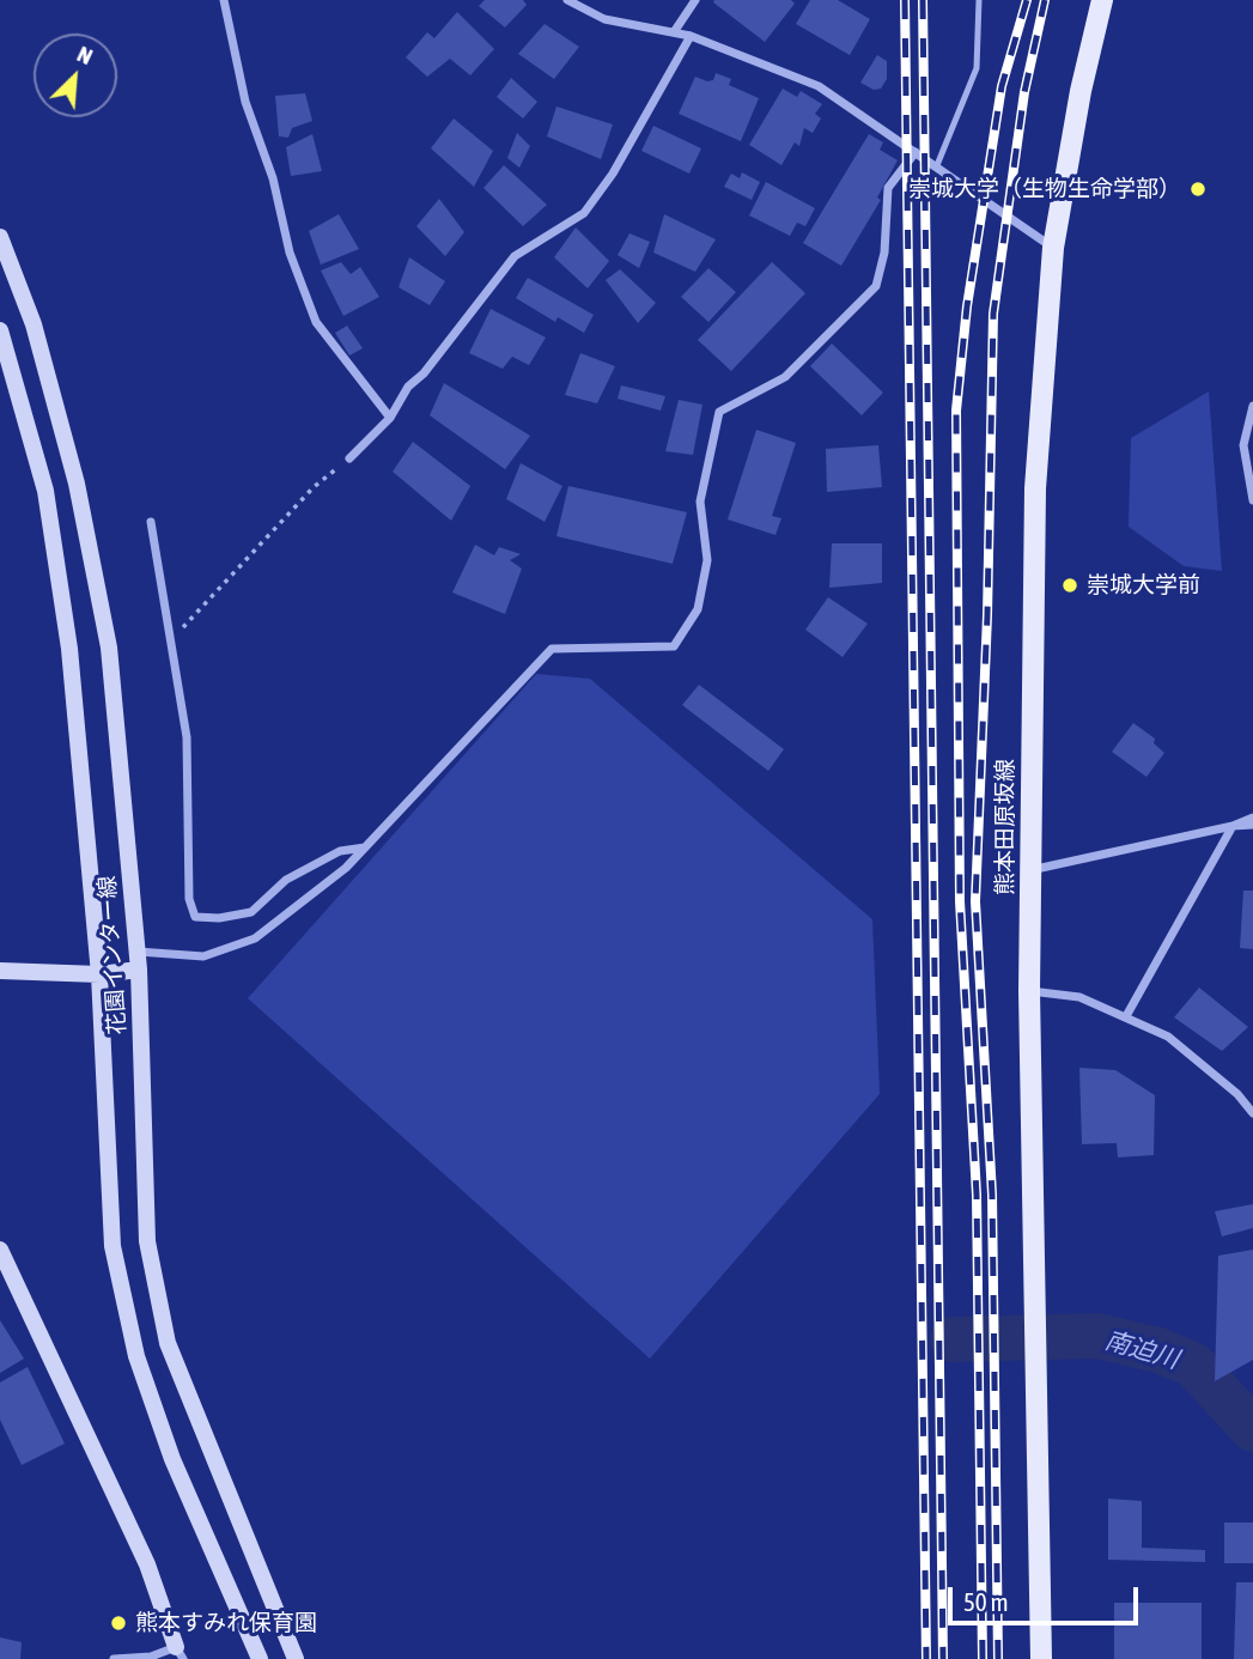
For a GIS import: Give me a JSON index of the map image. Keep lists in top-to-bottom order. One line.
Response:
{"streets":{"main road":["熊本田原坂線","花園インター線"]},"water":["南迫川"],"places":["崇城大学（生物生命学部）","崇城大学前","熊本すみれ保育園"],"scale_bar":"50 m","north":"top right"}
